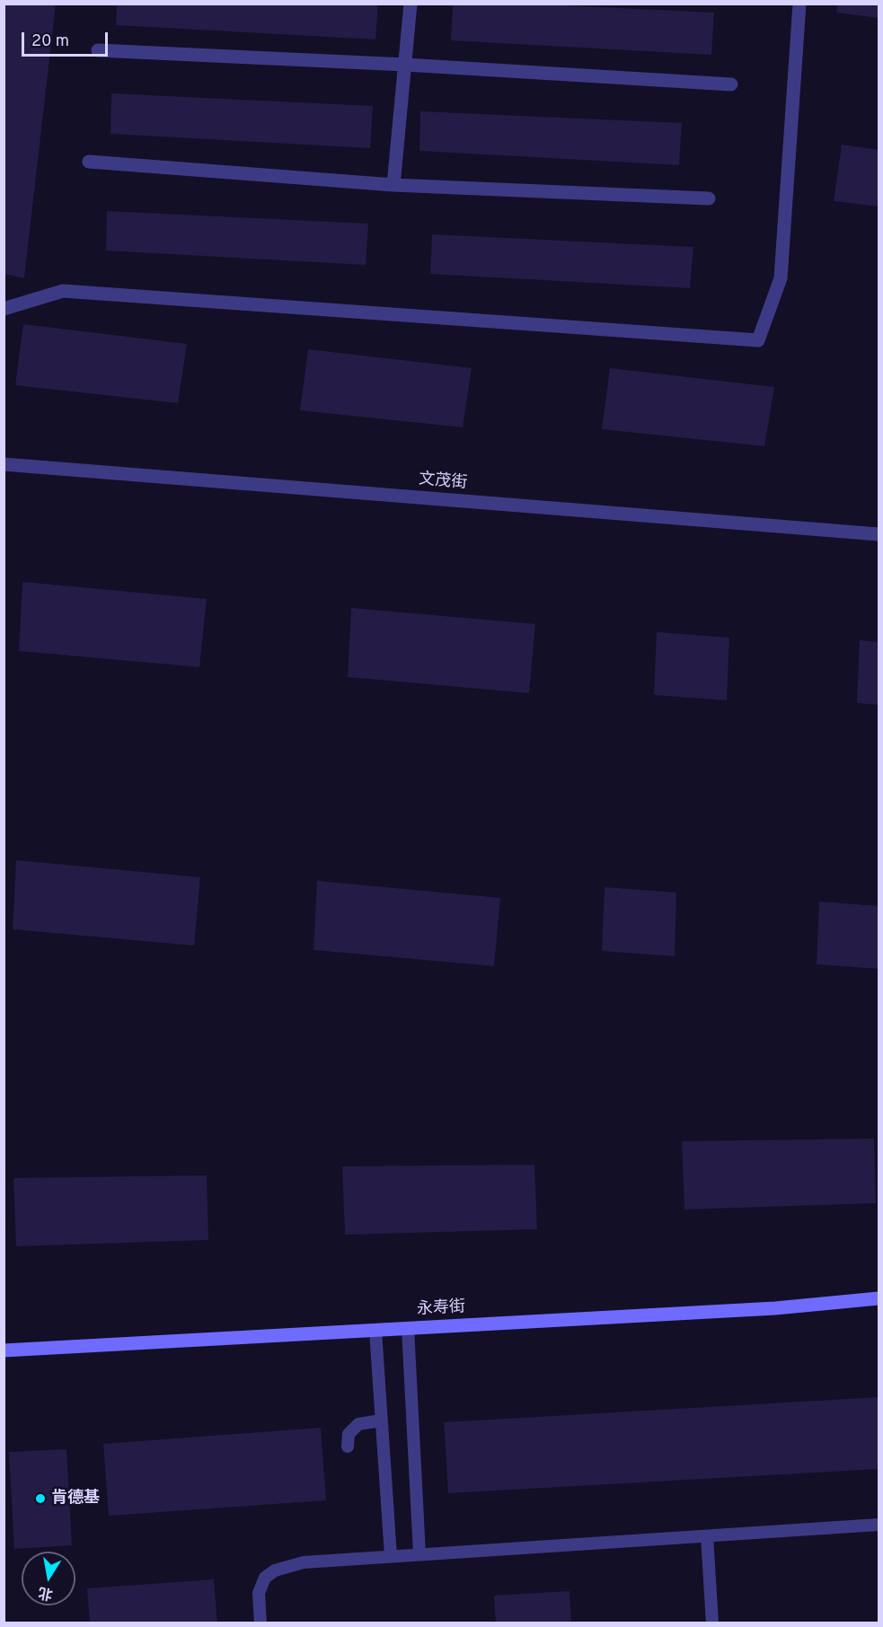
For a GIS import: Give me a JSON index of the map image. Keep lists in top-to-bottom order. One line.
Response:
{"streets":{"street":["文茂街","永寿街"]},"places":["肯德基"],"scale_bar":"20 m","north":"bottom"}
